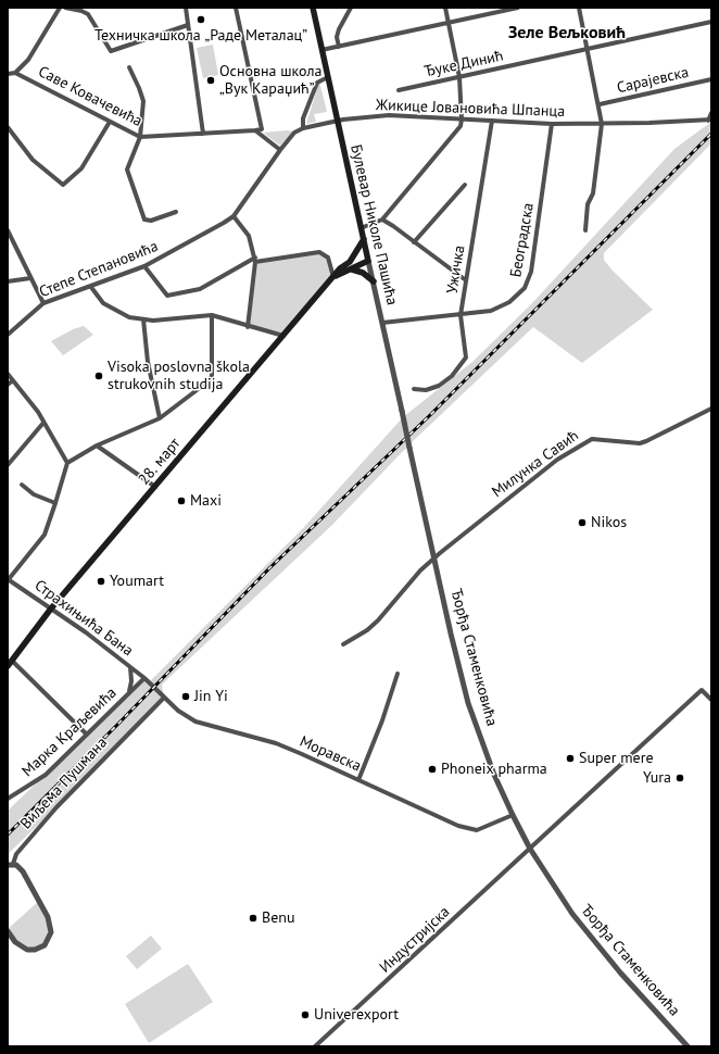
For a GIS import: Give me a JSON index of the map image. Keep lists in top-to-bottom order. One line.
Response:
{"streets":{"main road":["Булевар Николе Пашића","28. март"],"street":["Ђуке Динић","Сарајевска","Саве Ковачевића","Жикице Јовановића Шпанца","Београдска","Степе Степановића","Ужичка","Милунка Савић","Страхињића Бана","Ђорђа Стаменковића","Марка Краљевића","Моравска","Виљема Пушмана","Индустријска"]},"crossings":[["Жикице Јовановића Шпанца","Булевар Николе Пашића"],["Жикице Јовановића Шпанца","Београдска"],["Жикице Јовановића Шпанца","Степе Степановића"],["Жикице Јовановића Шпанца","Ужичка"],["Булевар Николе Пашића","Београдска"],["Булевар Николе Пашића","Степе Степановића"],["Булевар Николе Пашића","28. март"],["Булевар Николе Пашића","Ђорђа Стаменковића"],["Београдска","Ужичка"],["28. март","Страхињића Бана"],["Милунка Савић","Ђорђа Стаменковића"],["Страхињића Бана","Марка Краљевића"],["Страхињића Бана","Моравска"],["Ђорђа Стаменковића","Моравска"],["Ђорђа Стаменковића","Индустријска"],["Марка Краљевића","Моравска"],["Моравска","Виљема Пушмана"]],"districts":["Зеле Вељковић"],"places":["Техничка школа „Раде Металац”","Основна школа „Вук Караџић”","Visoka poslovna škola strukovnih studija","Maxi","Nikos","Youmart","Jin Yi","Super mere","Phoneix pharma","Yura","Benu","Univerexport"]}
